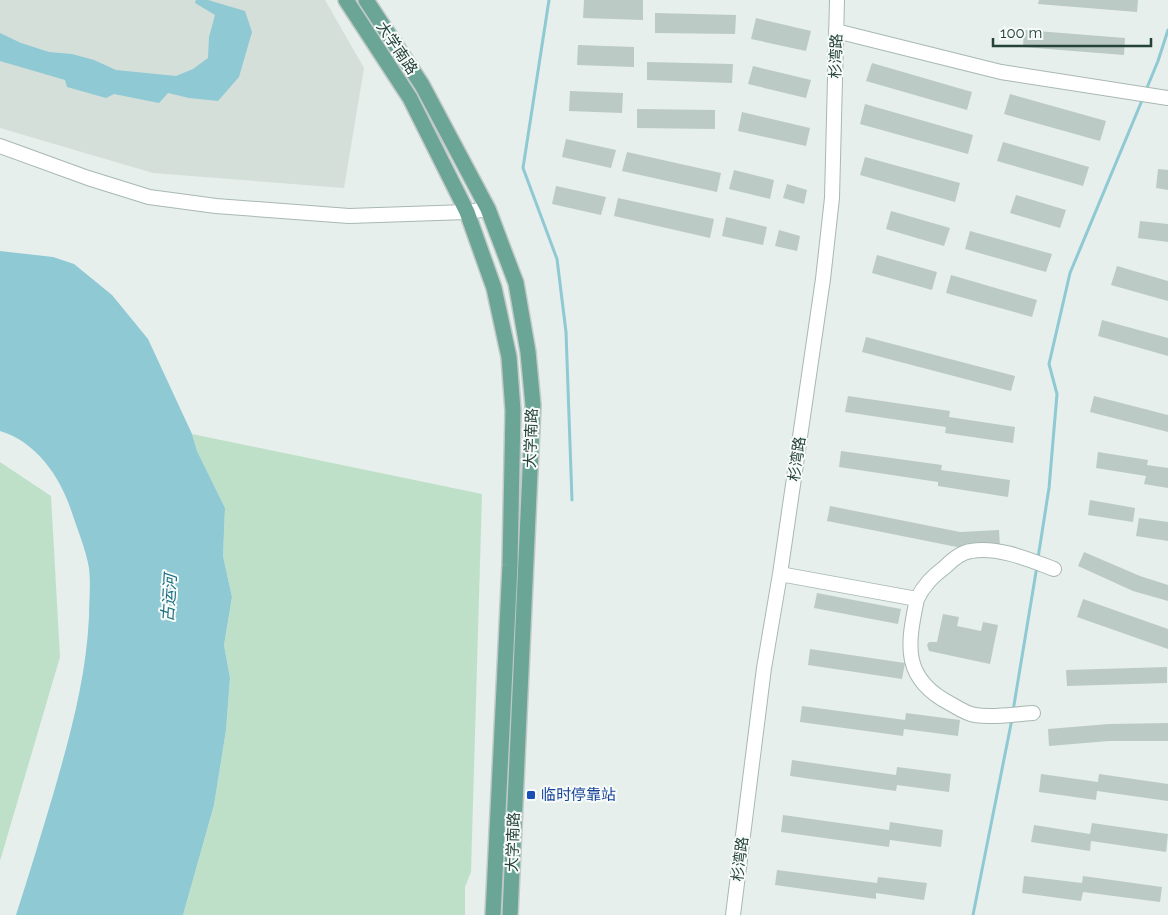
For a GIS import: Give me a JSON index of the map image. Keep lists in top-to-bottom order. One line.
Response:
{"streets":{"main road":["大学南路"],"street":["杉湾路"]},"water":["古运河"],"places":{"transit":["临时停靠站"]},"scale_bar":"100 m"}
